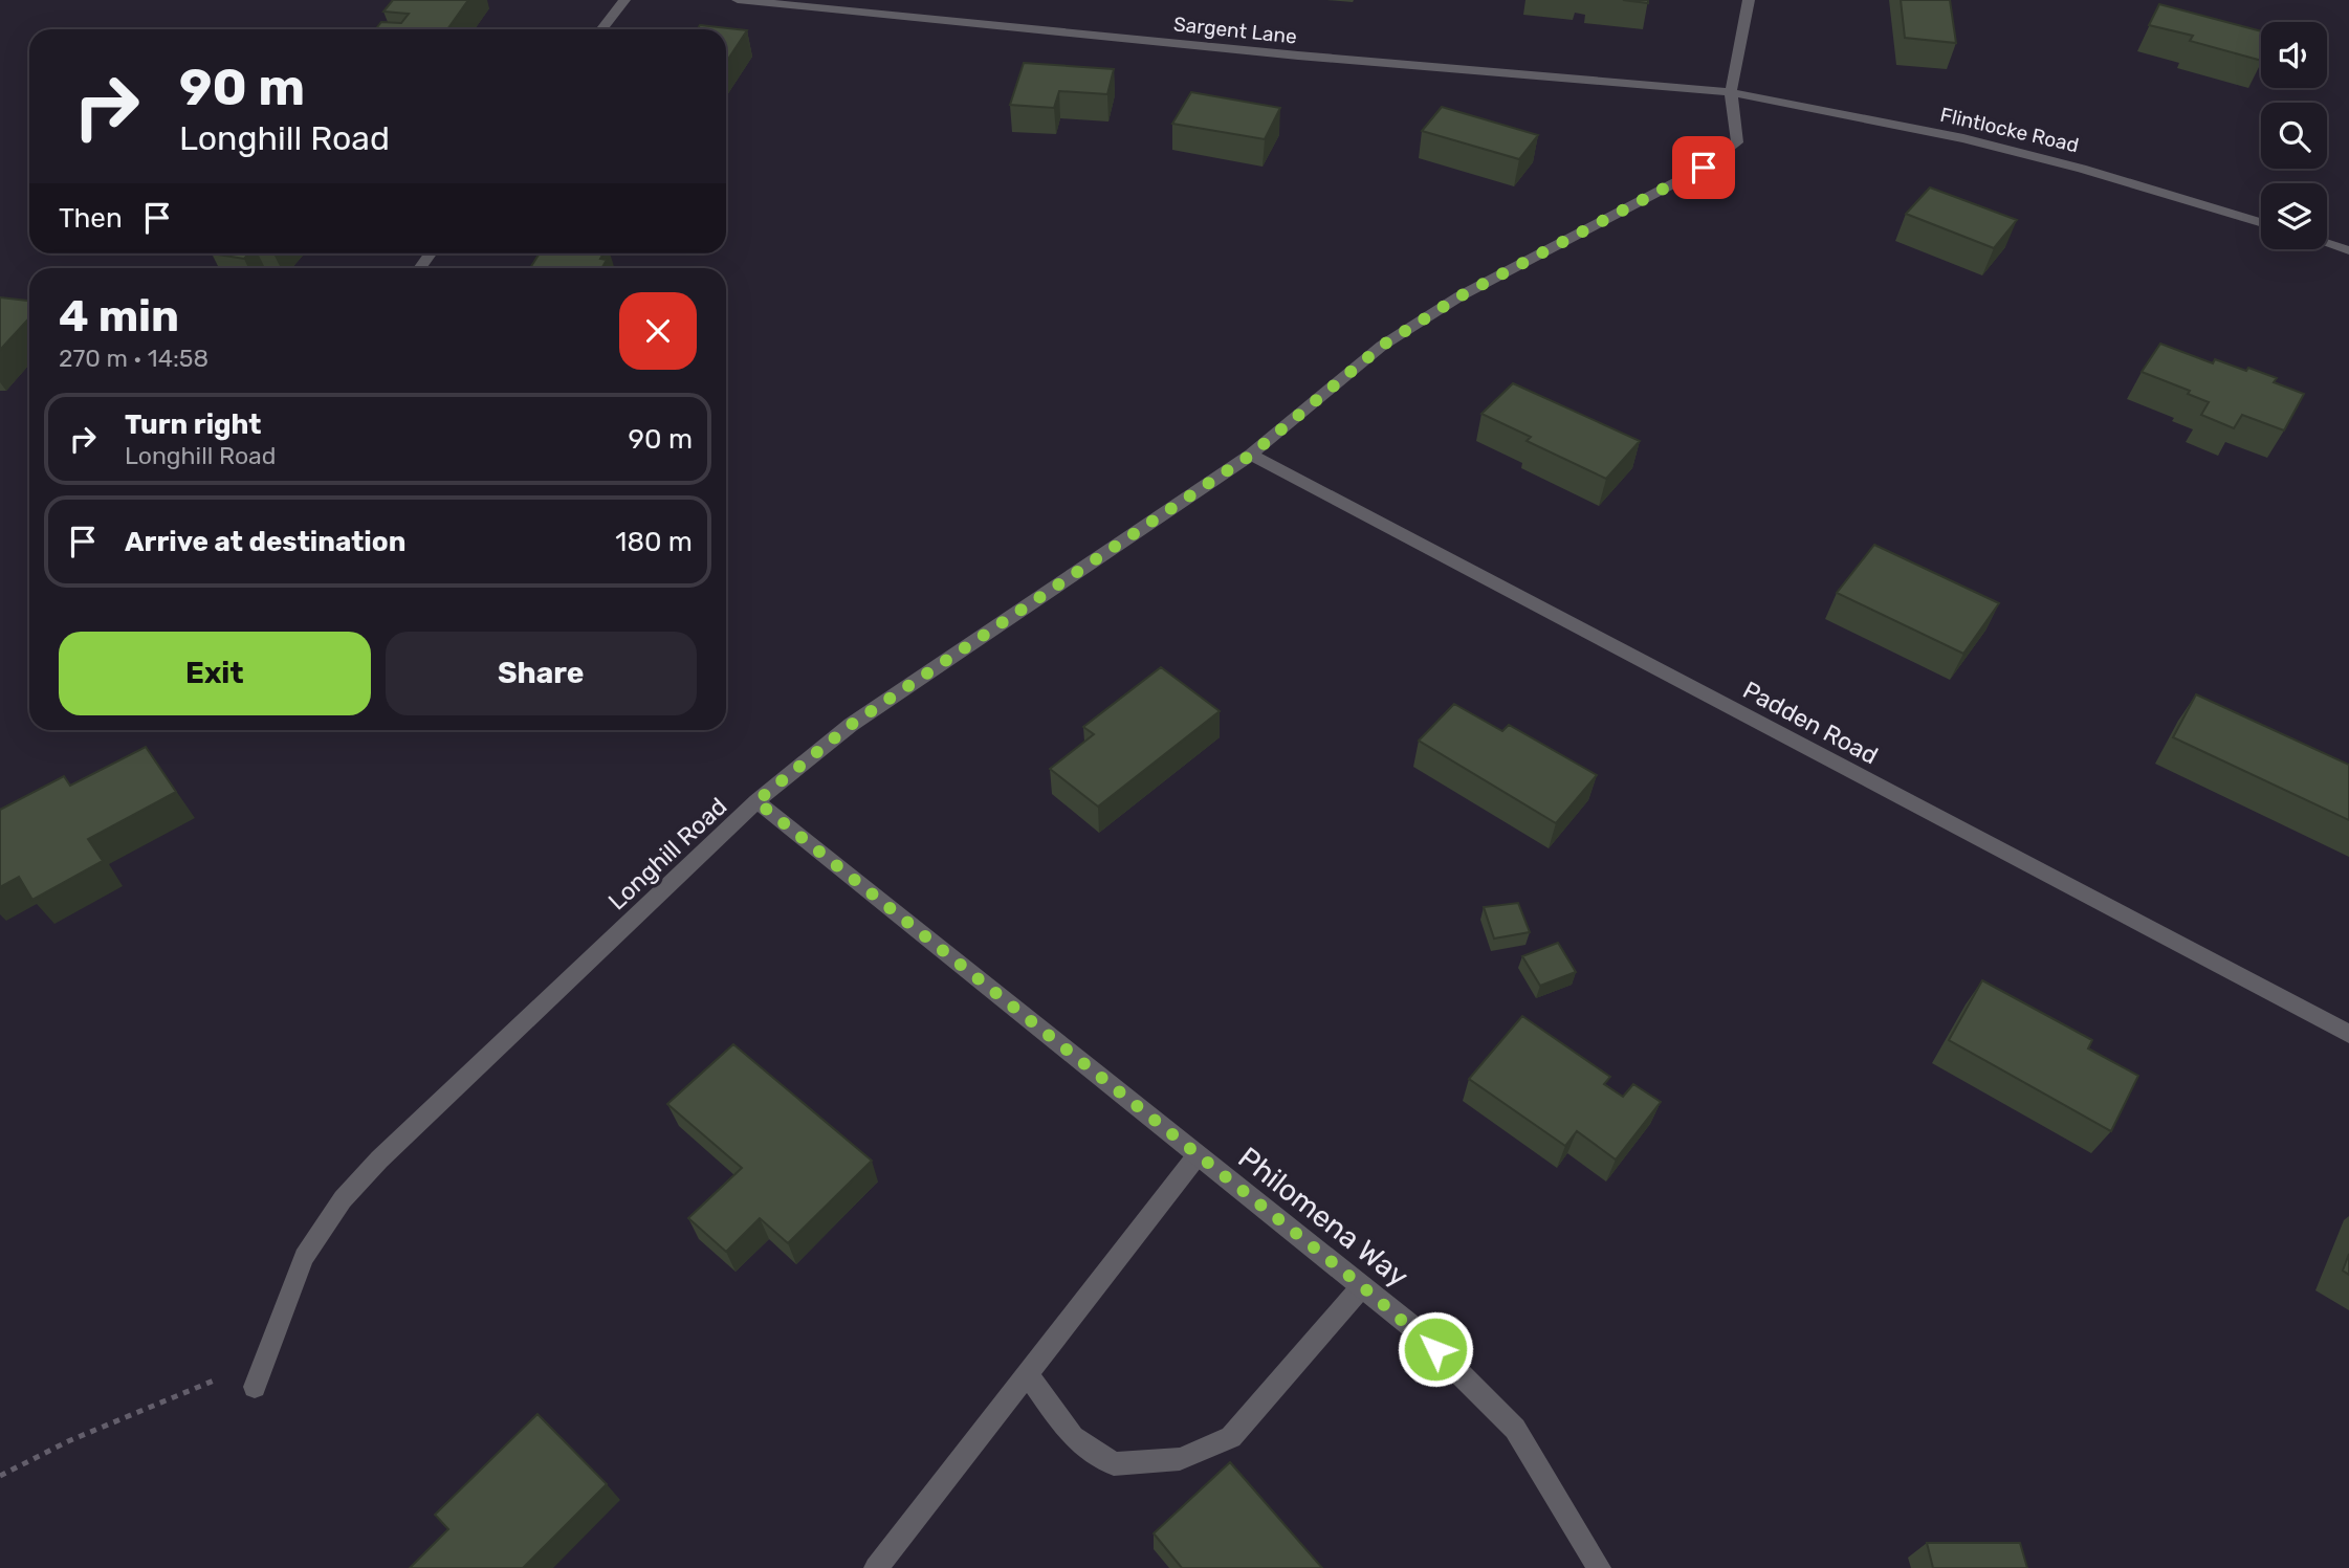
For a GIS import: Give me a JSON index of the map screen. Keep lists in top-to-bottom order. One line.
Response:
{"streets":{"street":["Sargent Lane","Flintlocke Road","Padden Road","Longhill Road","Philomena Way"]},"crossings":[["Sargent Lane","Flintlocke Road"],["Sargent Lane","Longhill Road"],["Flintlocke Road","Longhill Road"],["Padden Road","Longhill Road"],["Longhill Road","Philomena Way"]],"page":{"turn":["90 m","Longhill Road"],"then":"Then","heading":["4 min","270 m · 14:58"],"list":[{"name":"Turn right","note":"Longhill Road","value":"90 m"},{"name":"Arrive at destination","value":"180 m"}],"buttons":["Exit","Share"]}}
